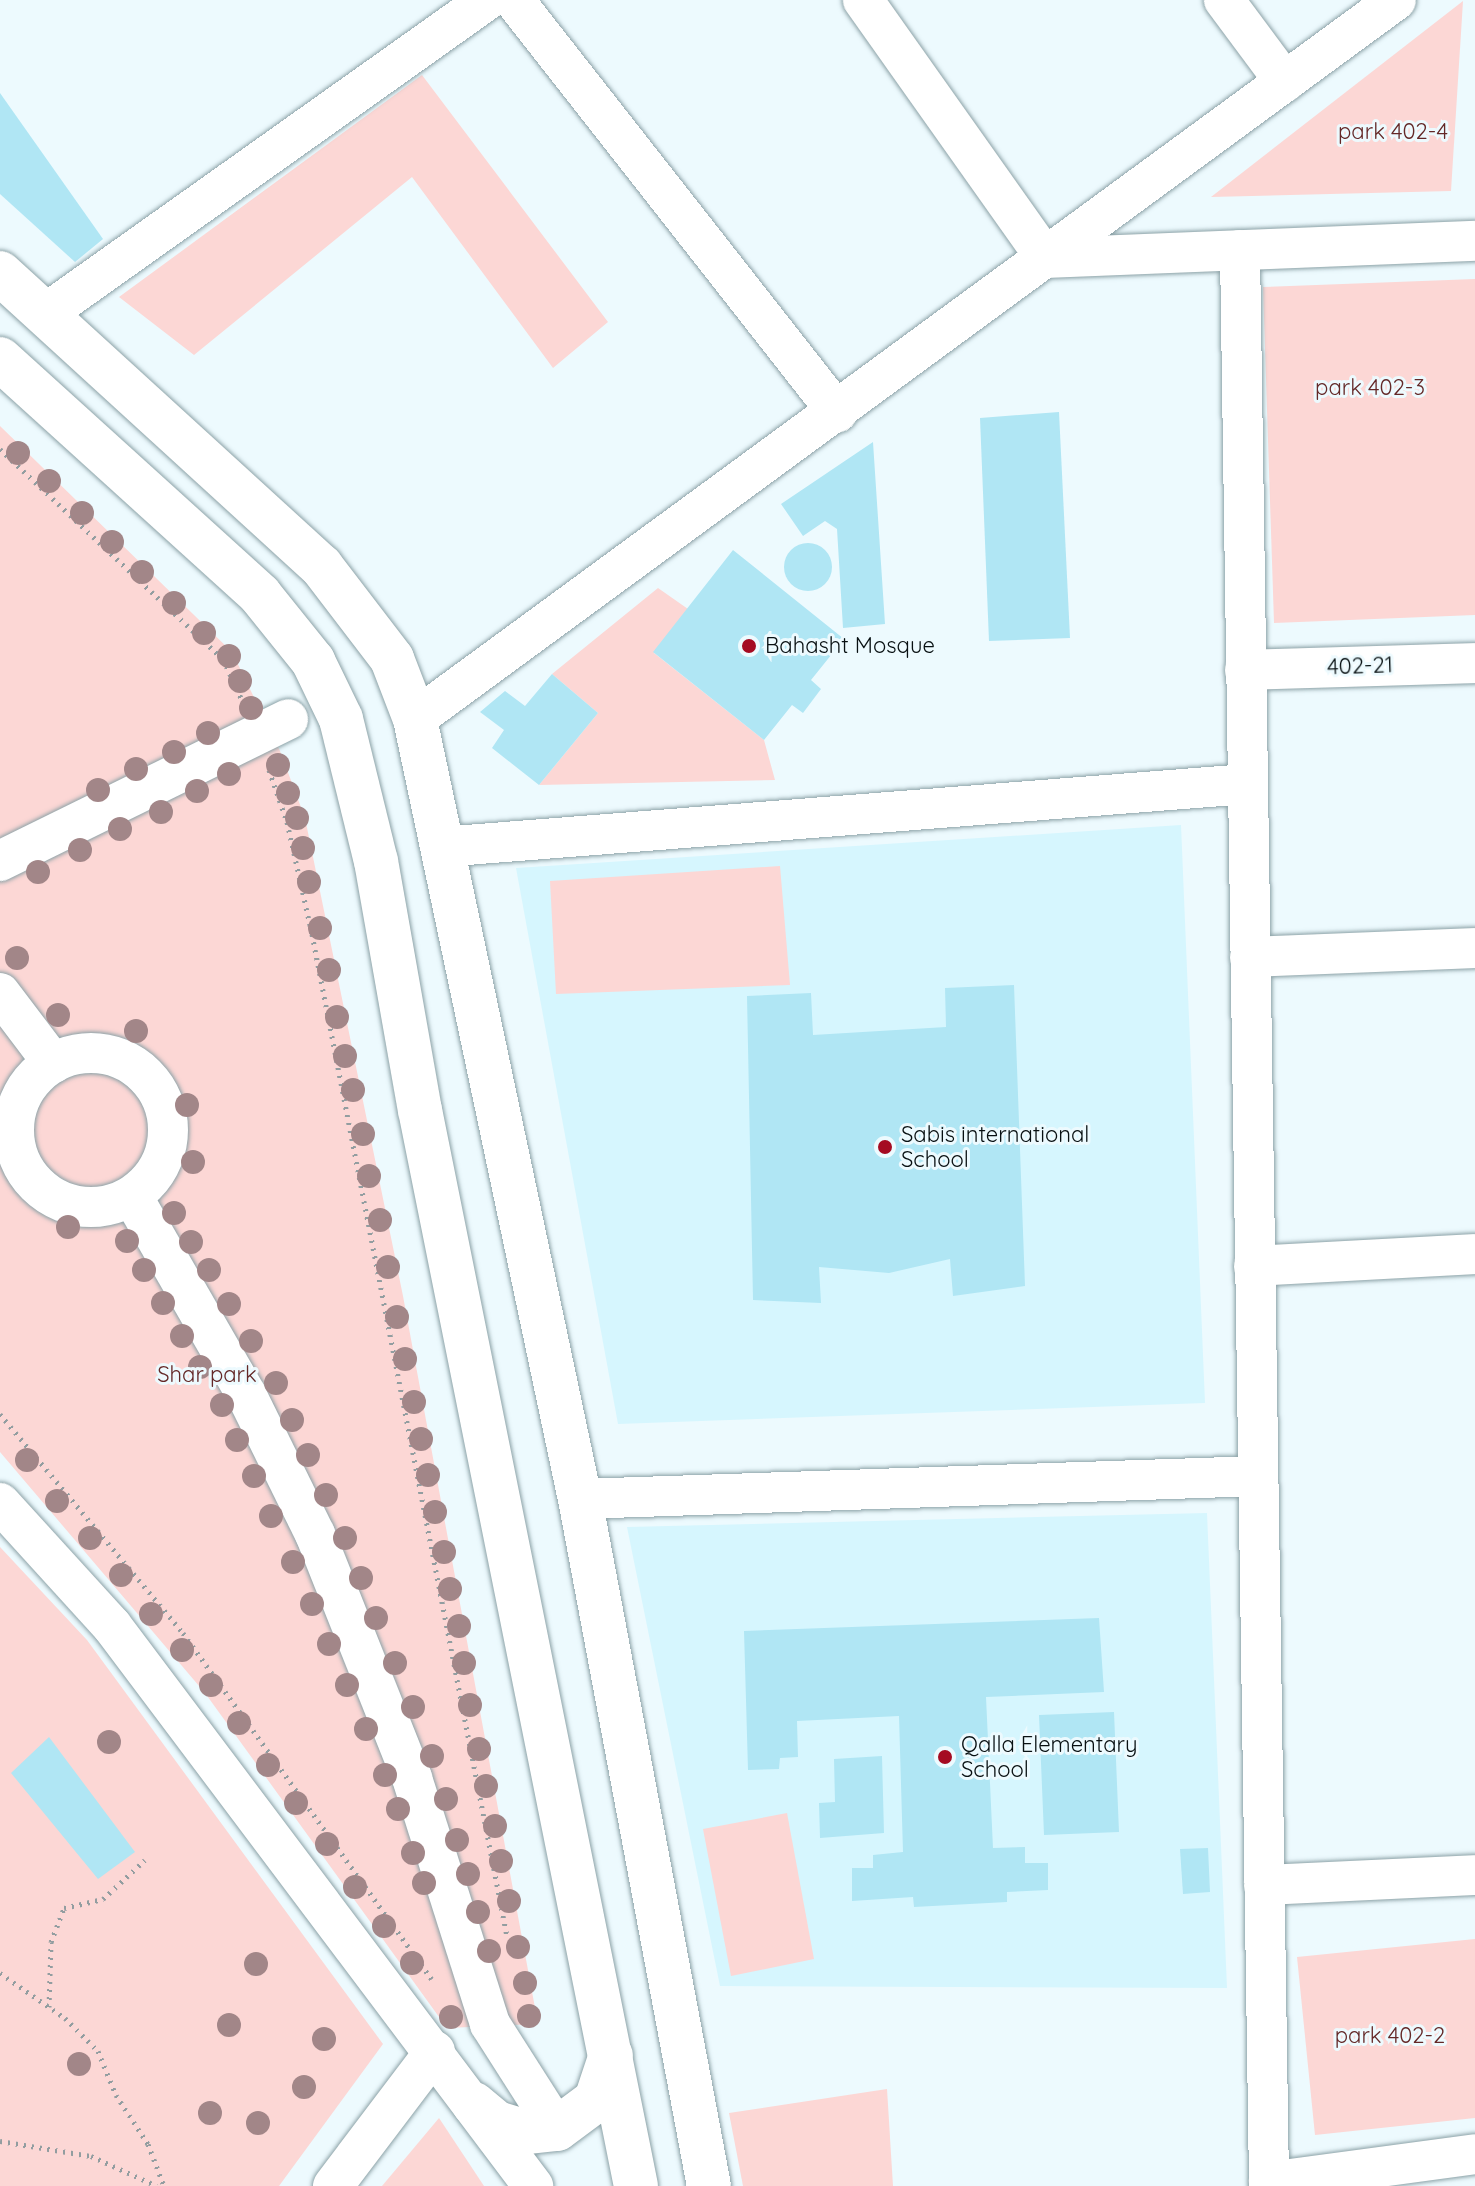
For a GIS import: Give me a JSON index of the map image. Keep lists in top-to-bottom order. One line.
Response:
{"streets":{"street":["402-21"]},"parks":["park 402-4","park 402-3","Shar park","park 402-2"],"places":["Bahasht Mosque","Sabis international School","Qalla Elementary School"]}
